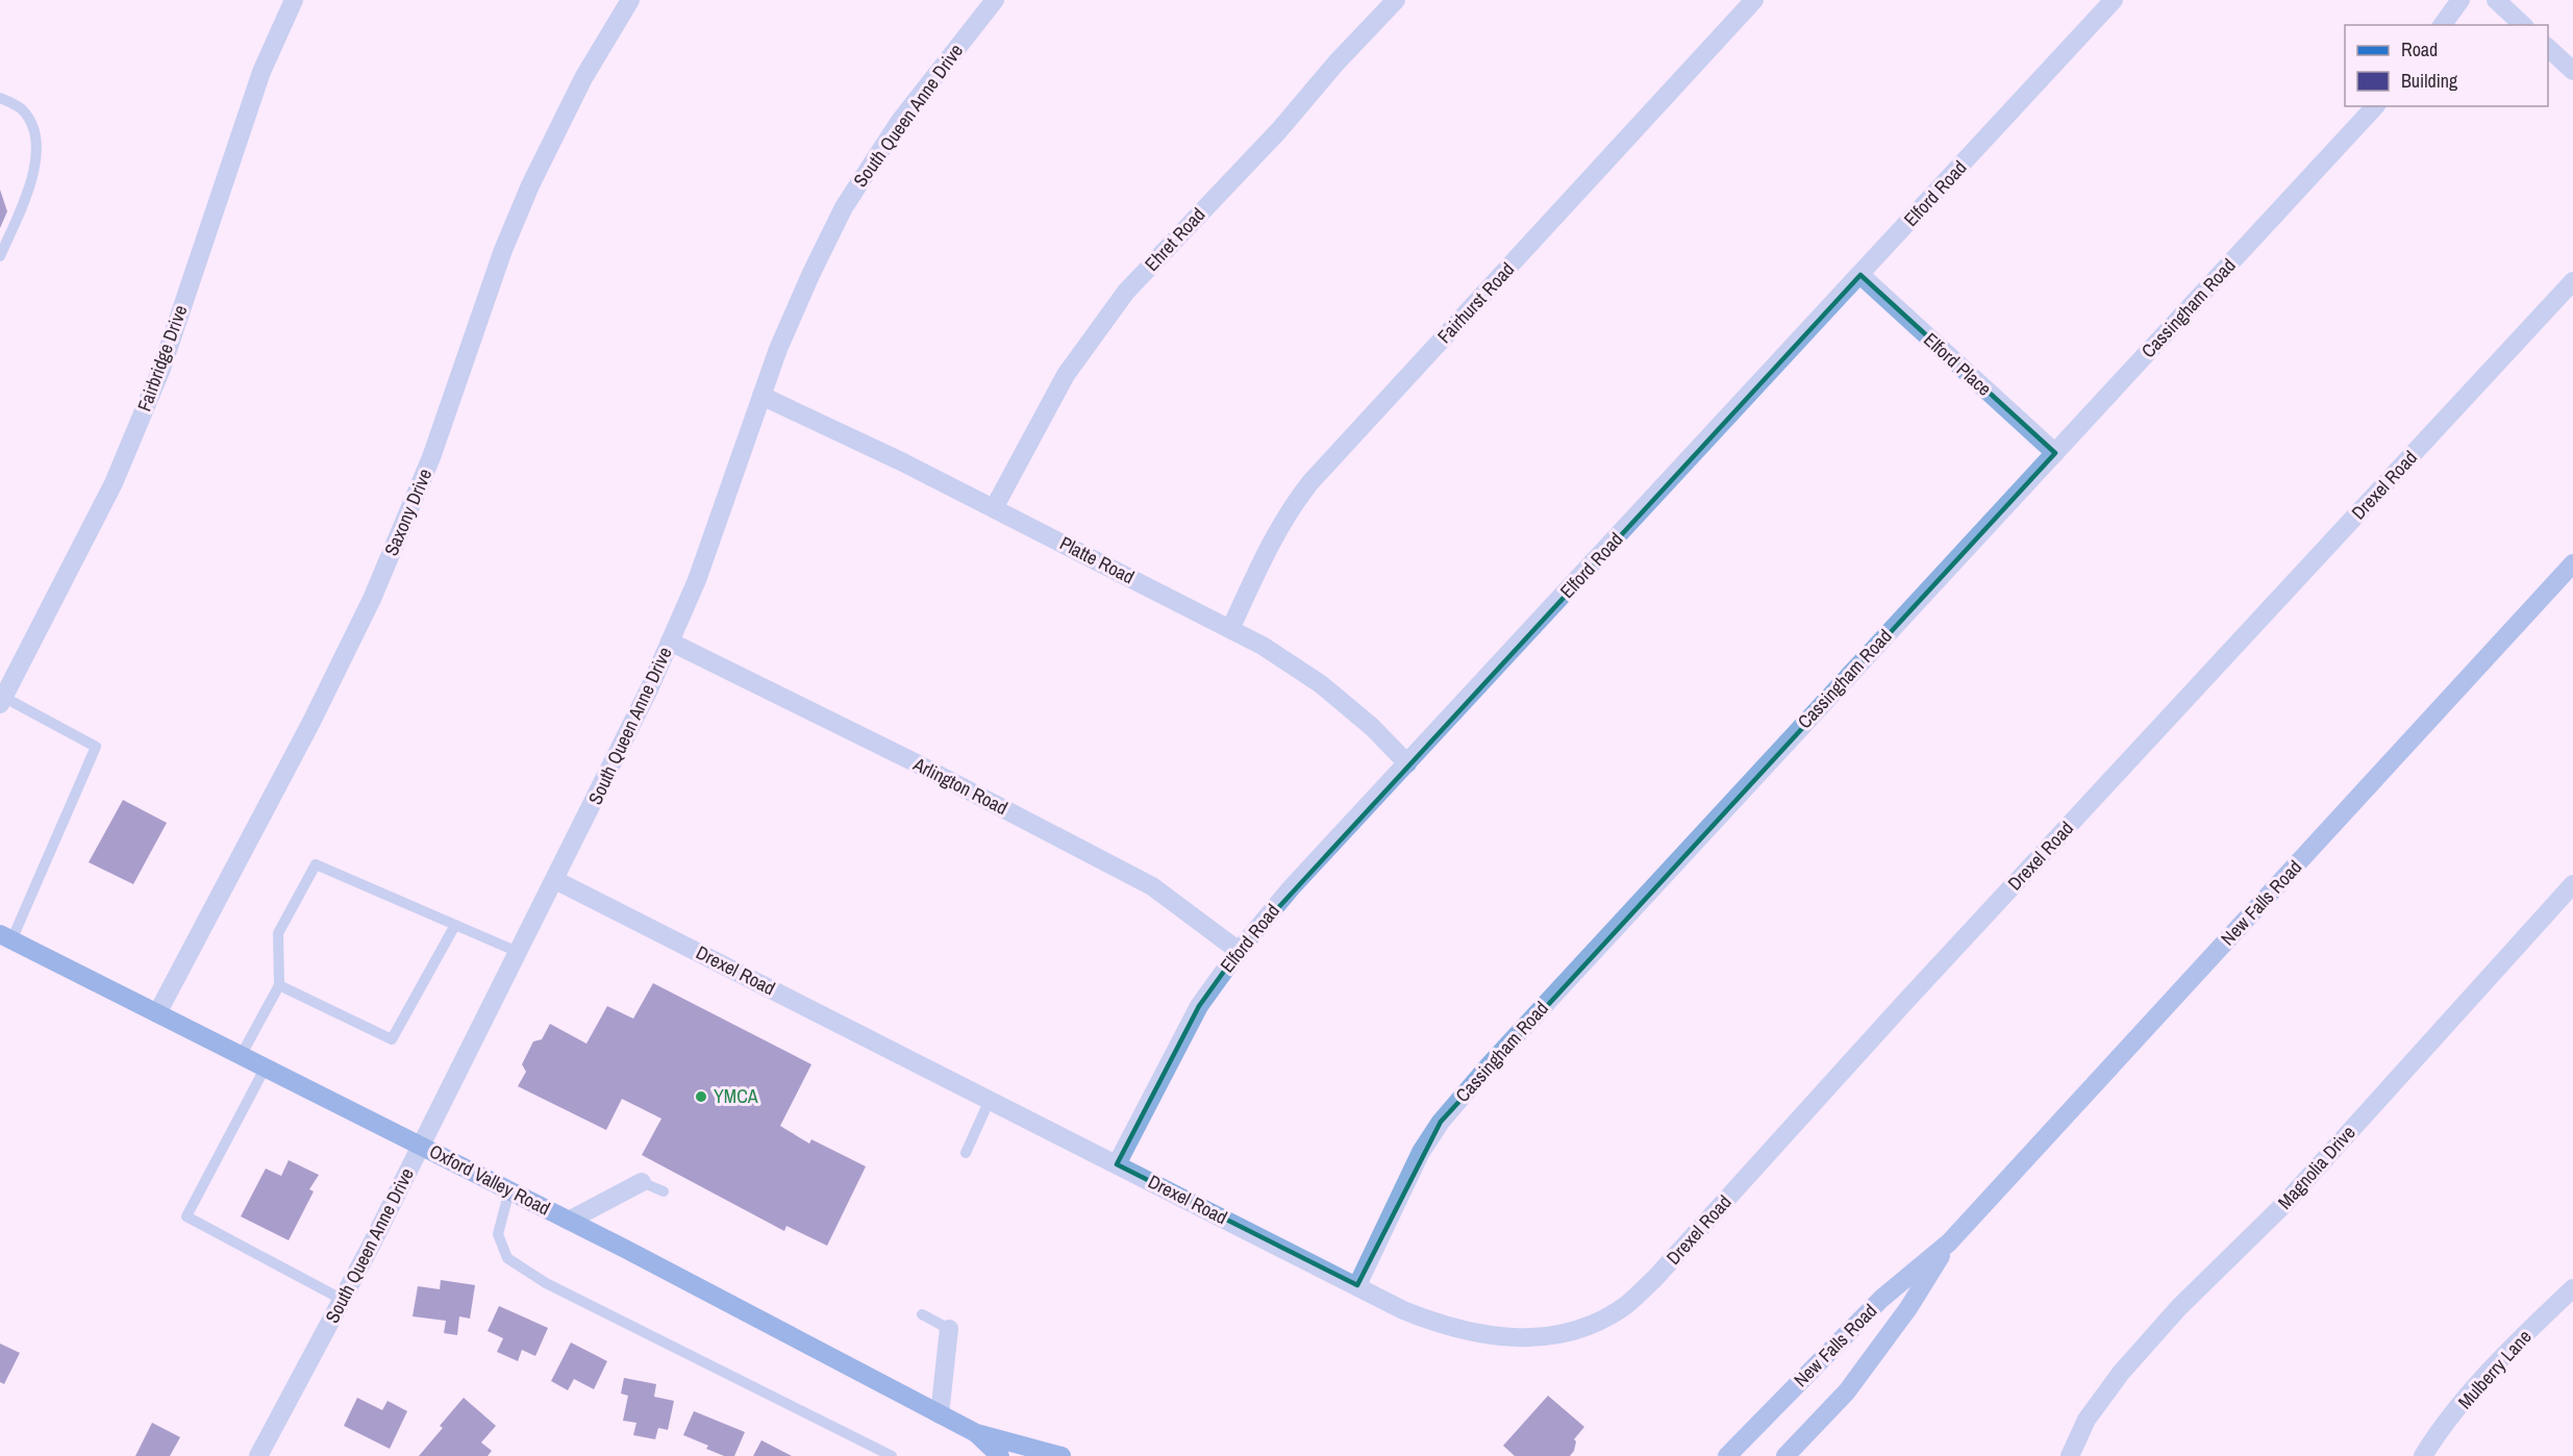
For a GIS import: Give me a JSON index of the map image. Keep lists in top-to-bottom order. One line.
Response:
{"streets":{"main road":["New Falls Road","Oxford Valley Road"],"street":["South Queen Anne Drive","Elford Road","Ehret Road","Fairhurst Road","Cassingham Road","Fairbridge Drive","Elford Place","Drexel Road","Saxony Drive","Platte Road","Arlington Road","Magnolia Drive","Mulberry Lane"]},"crossings":[["South Queen Anne Drive","Drexel Road"],["South Queen Anne Drive","Platte Road"],["South Queen Anne Drive","Arlington Road"],["South Queen Anne Drive","Oxford Valley Road"],["Elford Road","Elford Place"],["Elford Road","Drexel Road"],["Elford Road","Platte Road"],["Elford Road","Arlington Road"],["Ehret Road","Platte Road"],["Fairhurst Road","Platte Road"],["Cassingham Road","Elford Place"],["Cassingham Road","Drexel Road"],["Saxony Drive","Oxford Valley Road"]],"places":["YMCA"],"legend":["Road","Building"]}
